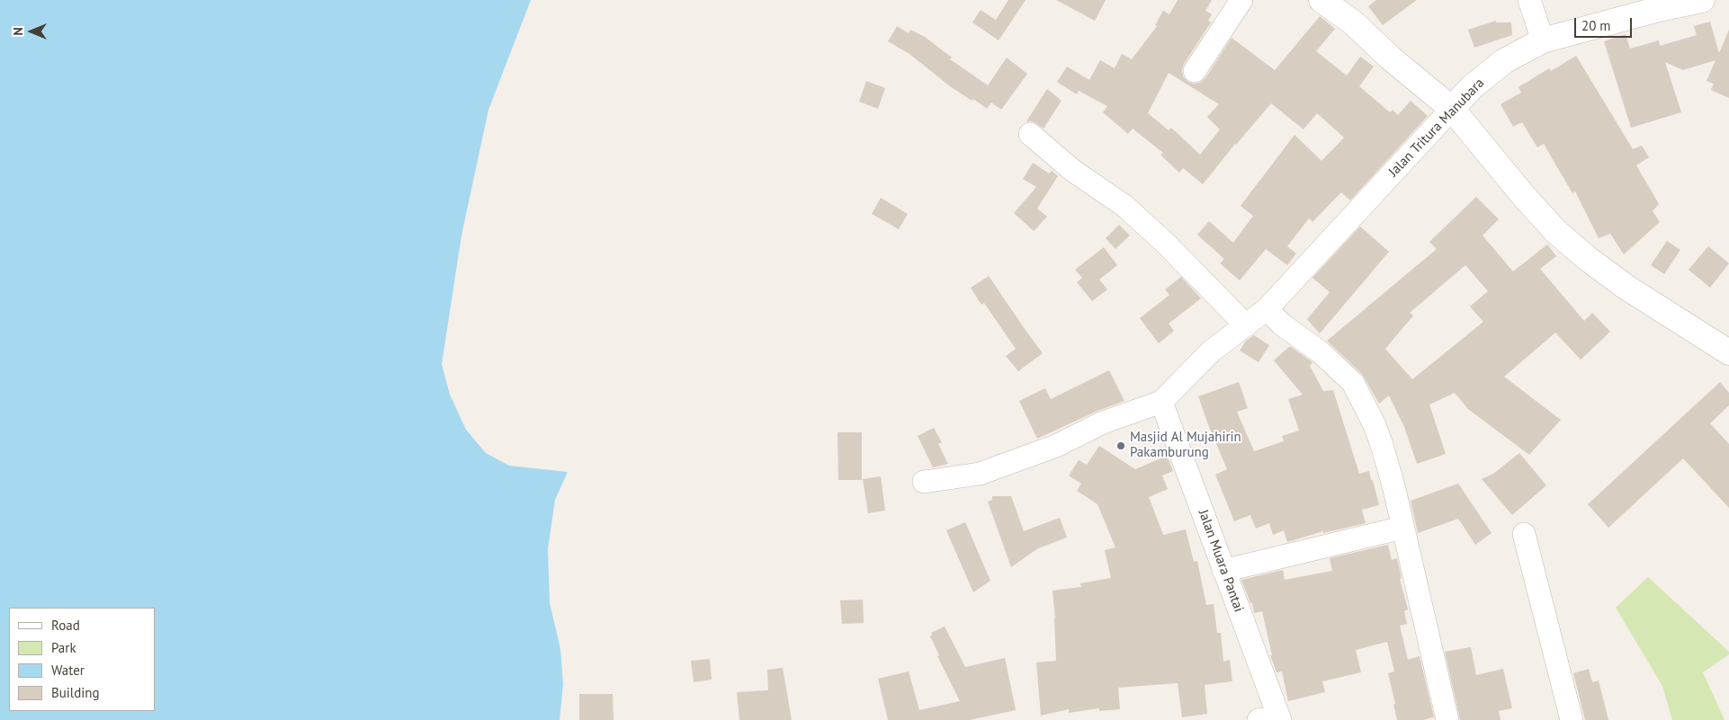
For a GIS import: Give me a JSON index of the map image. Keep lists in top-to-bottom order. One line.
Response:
{"streets":{"street":["Jalan Tritura Manubara","Jalan Muara Pantai"]},"crossings":[["Jalan Tritura Manubara","Jalan Muara Pantai"]],"places":["Masjid Al Mujahirin Pakamburung"],"legend":["Road","Park","Water","Building"],"scale_bar":"20 m","north":"left"}
